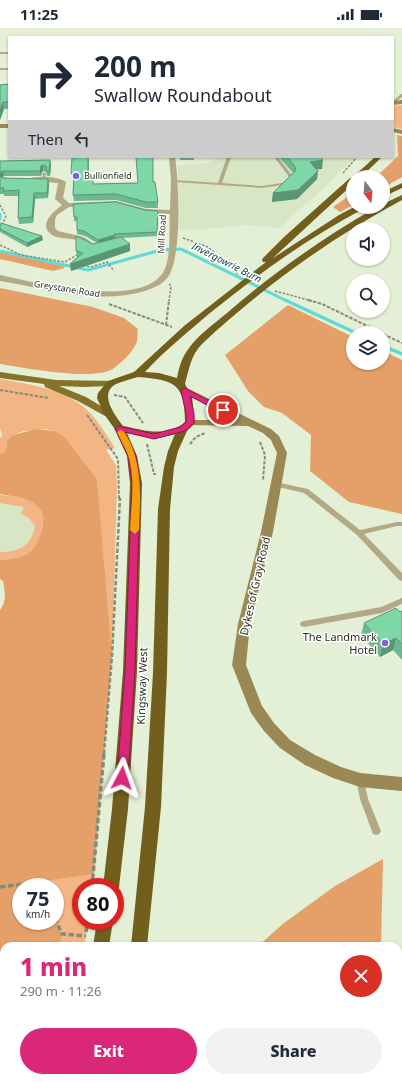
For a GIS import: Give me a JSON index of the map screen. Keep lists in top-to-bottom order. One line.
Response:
{"streets":{"highway":["Kingsway West"],"street":["Mill Road","Greystane Road","Dykes of Gray Road"]},"crossings":[["Mill Road","Greystane Road"]],"water":["Invergowrie Burn"],"places":["Bullionfield","The Landmark Hotel"],"north":"bottom","page":{"status":"11:25","turn":["200 m","Swallow Roundabout"],"then":"Then","speed":"75 km/h","limit":"80","heading":["1 min","290 m · 11:26"],"buttons":["Exit","Share"]}}
